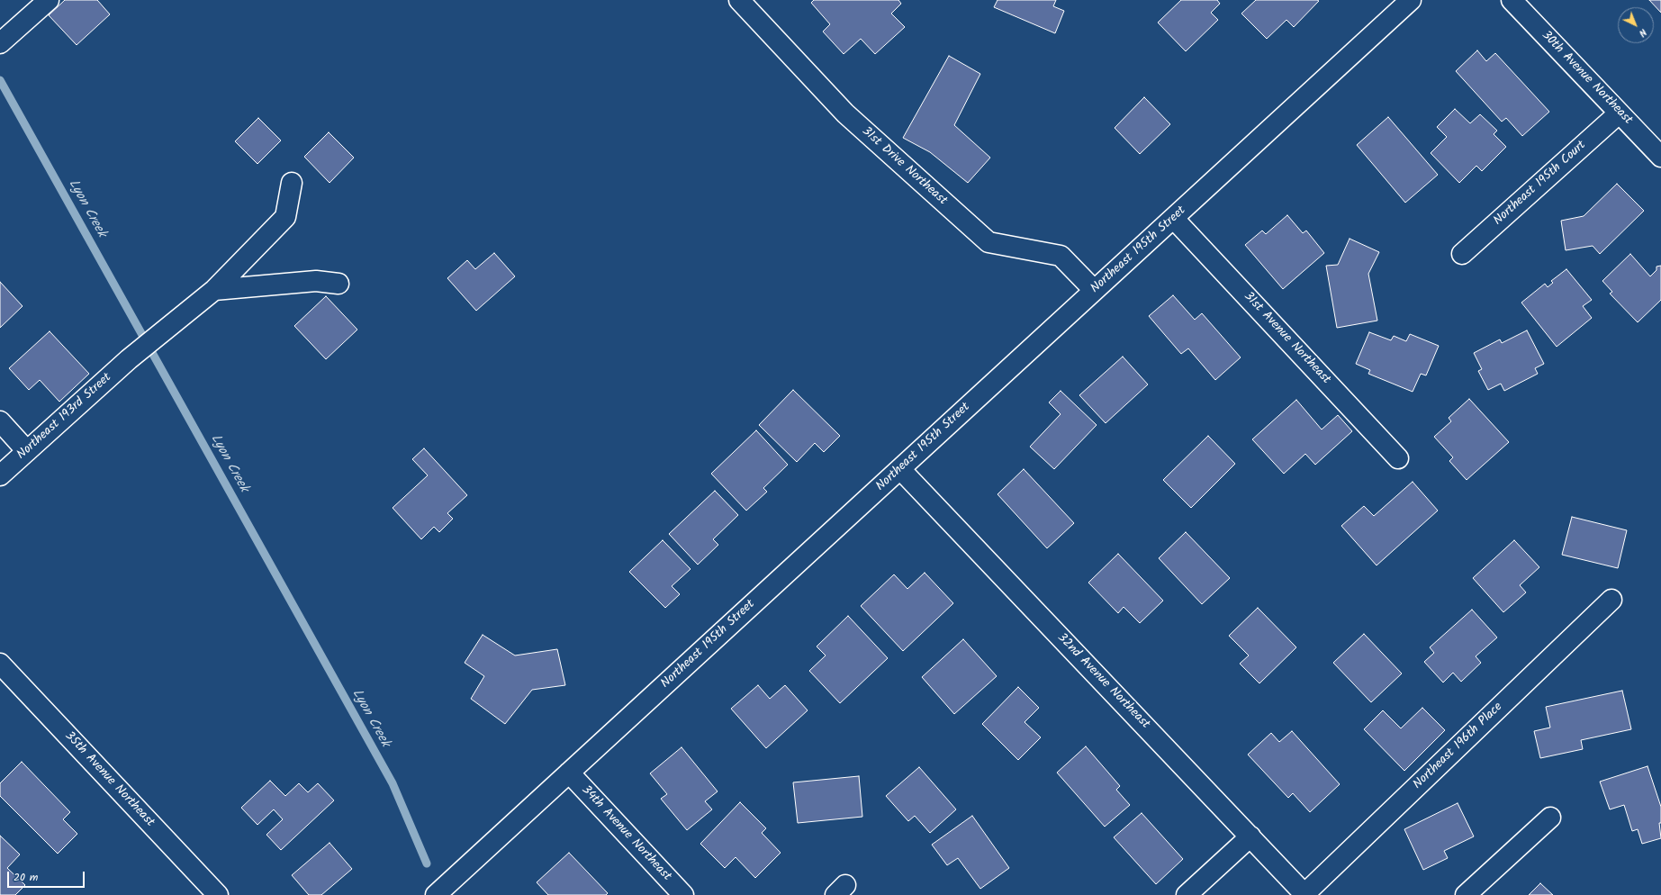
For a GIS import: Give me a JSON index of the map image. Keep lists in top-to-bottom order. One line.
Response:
{"streets":{"street":["30th Avenue Northeast","31st Drive Northeast","Northeast 195th Court","Northeast 195th Street","31st Avenue Northeast","Northeast 193rd Street","32nd Avenue Northeast","Northeast 196th Place","35th Avenue Northeast","34th Avenue Northeast"]},"crossings":[["30th Avenue Northeast","Northeast 195th Court"],["31st Drive Northeast","Northeast 195th Street"],["Northeast 195th Street","31st Avenue Northeast"],["Northeast 195th Street","32nd Avenue Northeast"],["Northeast 195th Street","34th Avenue Northeast"],["32nd Avenue Northeast","Northeast 196th Place"]],"water":["Lyon Creek"],"scale_bar":"20 m","north":"bottom right"}
